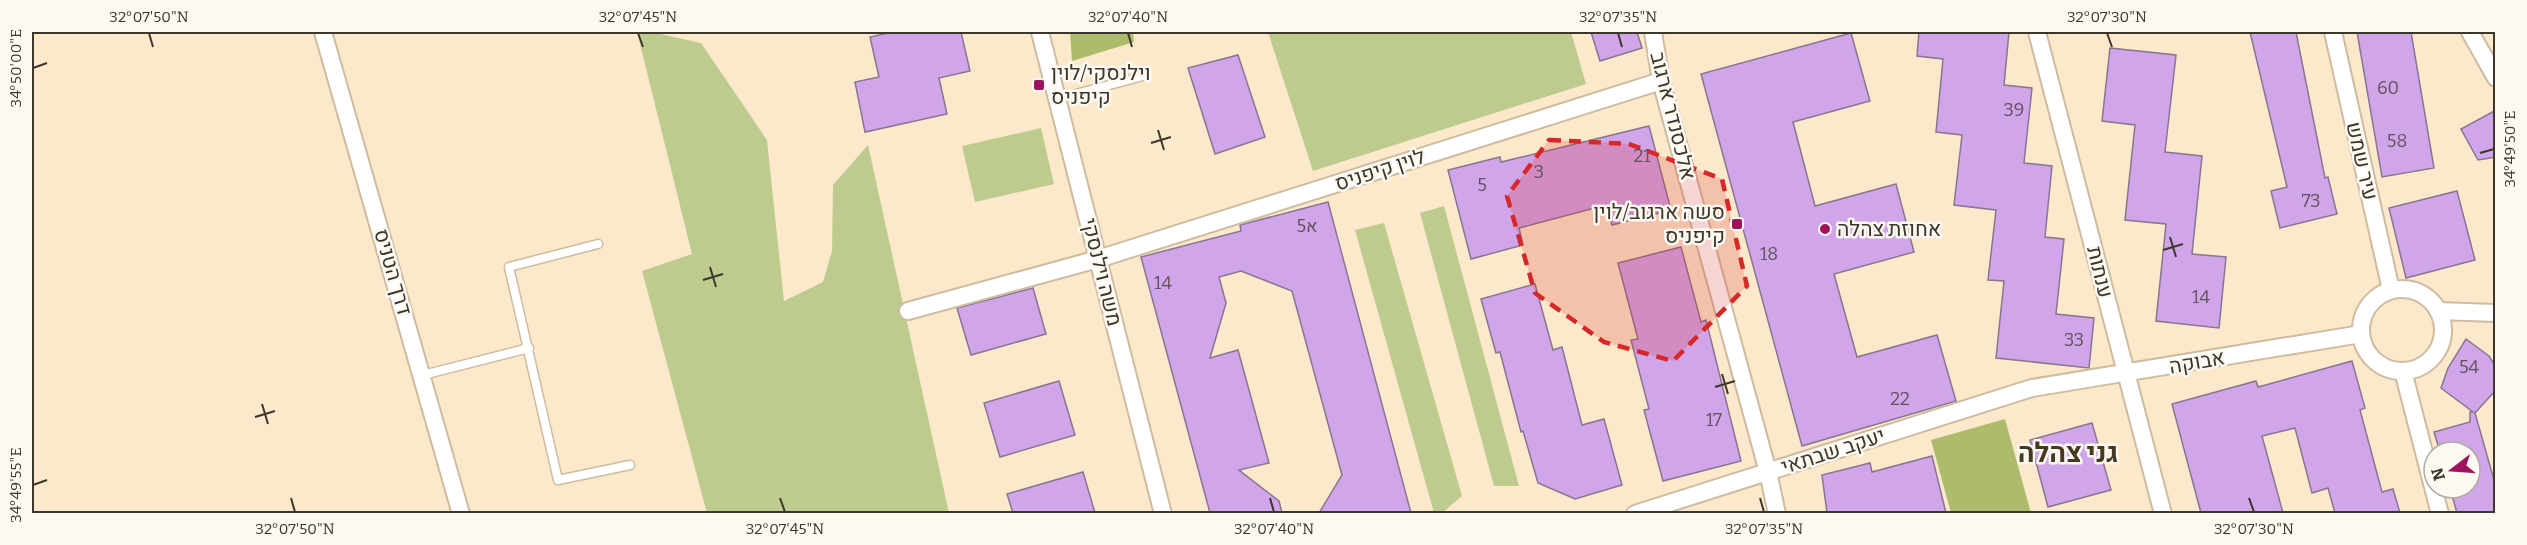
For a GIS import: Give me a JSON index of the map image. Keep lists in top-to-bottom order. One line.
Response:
{"streets":{"street":["אלכסנדר ארגוב","עיר שמש","לוין קיפניס","דרך הטניס","משה וילנסקי","ענתות","אבוקה","יעקב שבתאי"]},"crossings":[["אלכסנדר ארגוב","לוין קיפניס"],["אלכסנדר ארגוב","יעקב שבתאי"],["עיר שמש","אבוקה"],["לוין קיפניס","משה וילנסקי"],["ענתות","אבוקה"],["אבוקה","יעקב שבתאי"]],"districts":["גני צהלה"],"places":{"transit":["וילנסקי/לוין קיפניס","סשה ארגוב/לוין קיפניס"],"other":["אחוזת צהלה"]},"house_numbers":["60","39","58","21","3","5","73","5א","18","14","14","33","54","22","17"],"north":"left","coordinates":["32°07'50\"N","32°07'45\"N","32°07'40\"N","32°07'35\"N","32°07'30\"N","34°50'00\"E","34°49'50\"E","34°49'55\"E"]}
